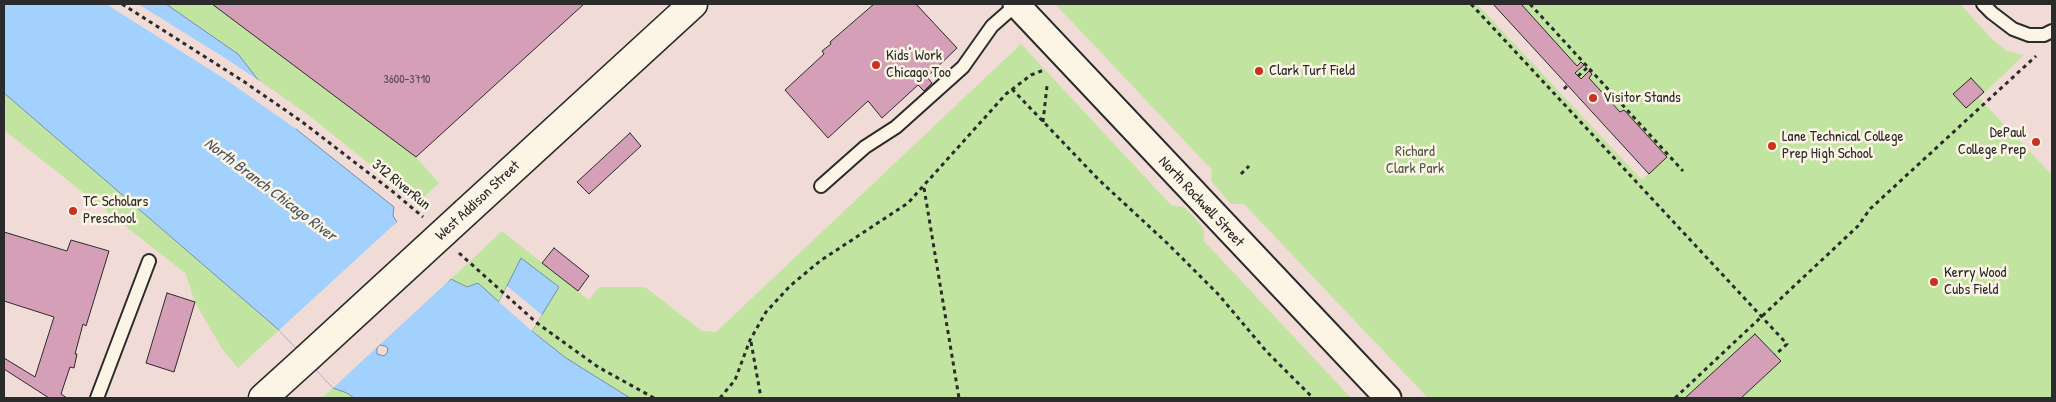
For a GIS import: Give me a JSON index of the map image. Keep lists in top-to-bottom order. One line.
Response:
{"streets":{"main road":["West Addison Street"],"street":["North Rockwell Street"],"path":["312 RiverRun"]},"water":["North Branch Chicago River"],"parks":["Richard Clark Park"],"places":["Kids' Work Chicago Too","Clark Turf Field","Visitor Stands","DePaul College Prep","Lane Technical College Prep High School","TC Scholars Preschool","Kerry Wood Cubs Field"],"house_numbers":["3600-3710"]}
